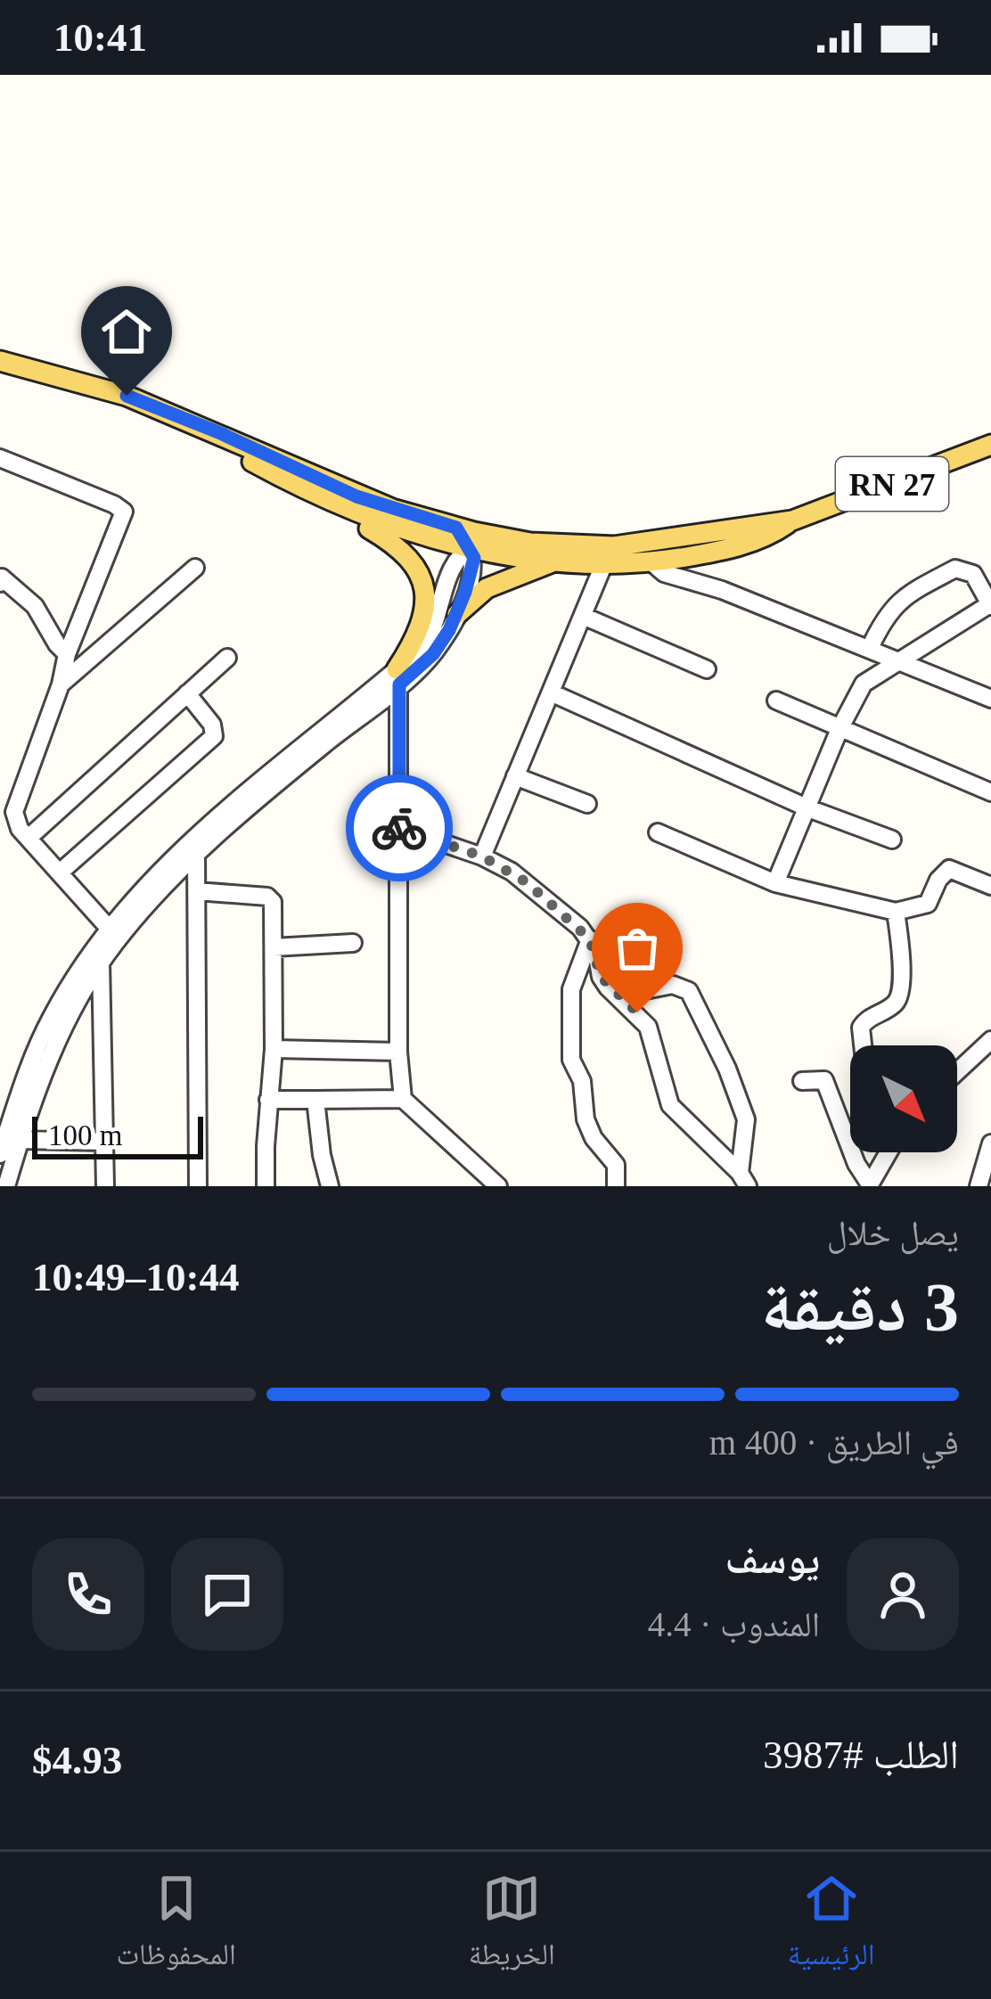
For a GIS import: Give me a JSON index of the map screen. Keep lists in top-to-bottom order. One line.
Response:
{"streets":{"main road":["RN 27"]},"scale_bar":"100 m","north":"bottom right","page":{"status":"10:41","scale":"100 m","heading":["3 دقيقة","يصل خلال","10:44–10:49"],"panel":["يوسف","المندوب · 4.4","الطلب #3987","$4.93"],"bar":"في الطريق · 400 m","tabs":["الرئيسية","الخريطة","المحفوظات"]}}
